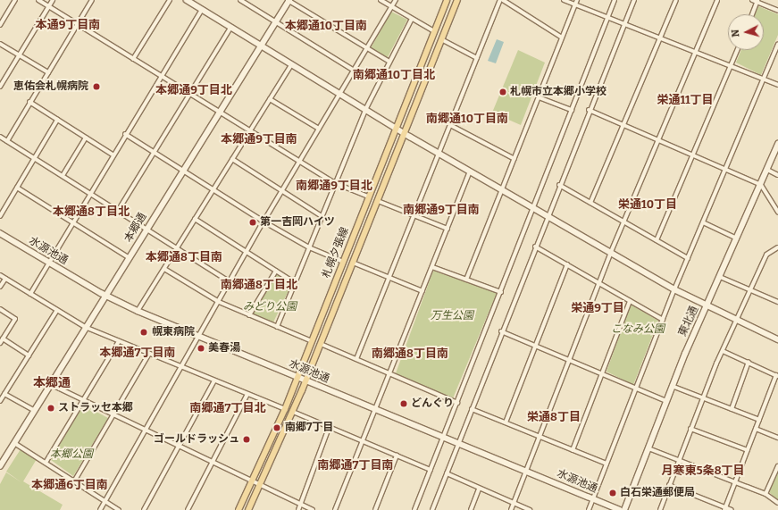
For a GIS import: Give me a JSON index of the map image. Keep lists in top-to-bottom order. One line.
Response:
{"streets":{"main road":["札幌夕張線"],"street":["本郷通","水源池通","東北通"]},"crossings":[["本郷通","水源池通"],["水源池通","札幌夕張線"]],"districts":["本通9丁目南","本郷通10丁目南","南郷通10丁目北","本郷通9丁目北","栄通11丁目","南郷通10丁目南","本郷通9丁目南","南郷通9丁目北","栄通10丁目","南郷通9丁目南","本郷通8丁目北","本郷通8丁目南","南郷通8丁目北","栄通9丁目","本郷通7丁目南","南郷通8丁目南","本郷通","南郷通7丁目北","栄通8丁目","南郷通7丁目南","月寒東5条8丁目","本郷通6丁目南"],"parks":["みどり公園","万生公園","こなみ公園","本郷公園"],"places":["恵佑会札幌病院","札幌市立本郷小学校","第一吉岡ハイツ","幌東病院","美春湯","どんぐり","ストラッセ本郷","南郷7丁目","ゴールドラッシュ","白石栄通郵便局"],"north":"left"}
